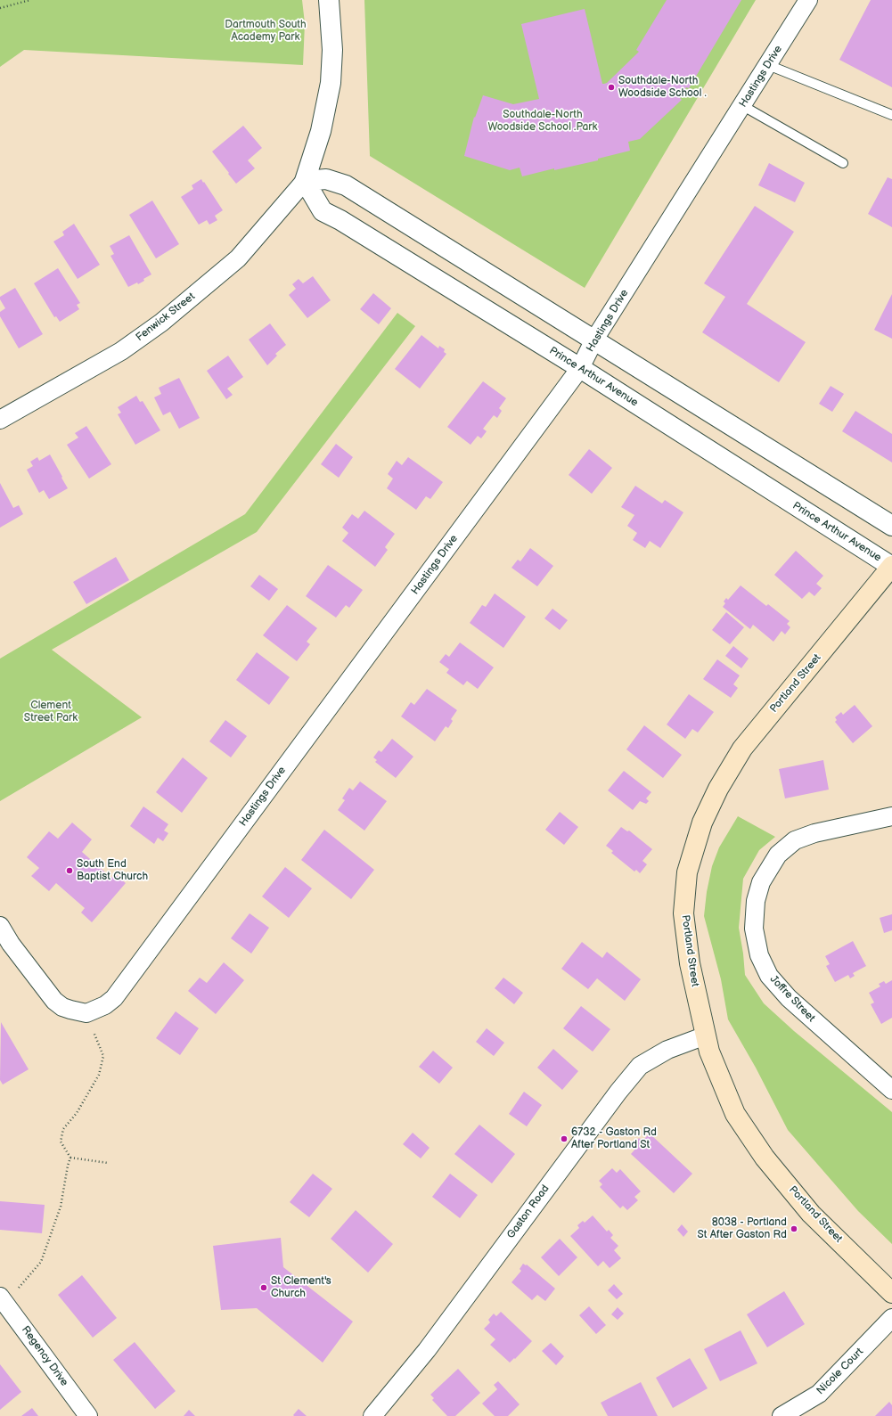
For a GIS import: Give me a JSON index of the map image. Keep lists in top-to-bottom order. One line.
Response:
{"streets":{"main road":["Portland Street"],"street":["Hastings Drive","Fenwick Street","Prince Arthur Avenue","Joffre Street","Gaston Road","Regency Drive","Nicole Court"]},"crossings":[["Hastings Drive","Prince Arthur Avenue"],["Fenwick Street","Prince Arthur Avenue"],["Prince Arthur Avenue","Portland Street"],["Portland Street","Gaston Road"]],"parks":["Dartmouth South Academy Park","Southdale-North Woodside School .Park","Clement Street Park"],"places":["Southdale-North Woodside School .","South End Baptist Church","6732 - Gaston Rd After Portland St","8038 - Portland St After Gaston Rd","St Clement's Church"]}
